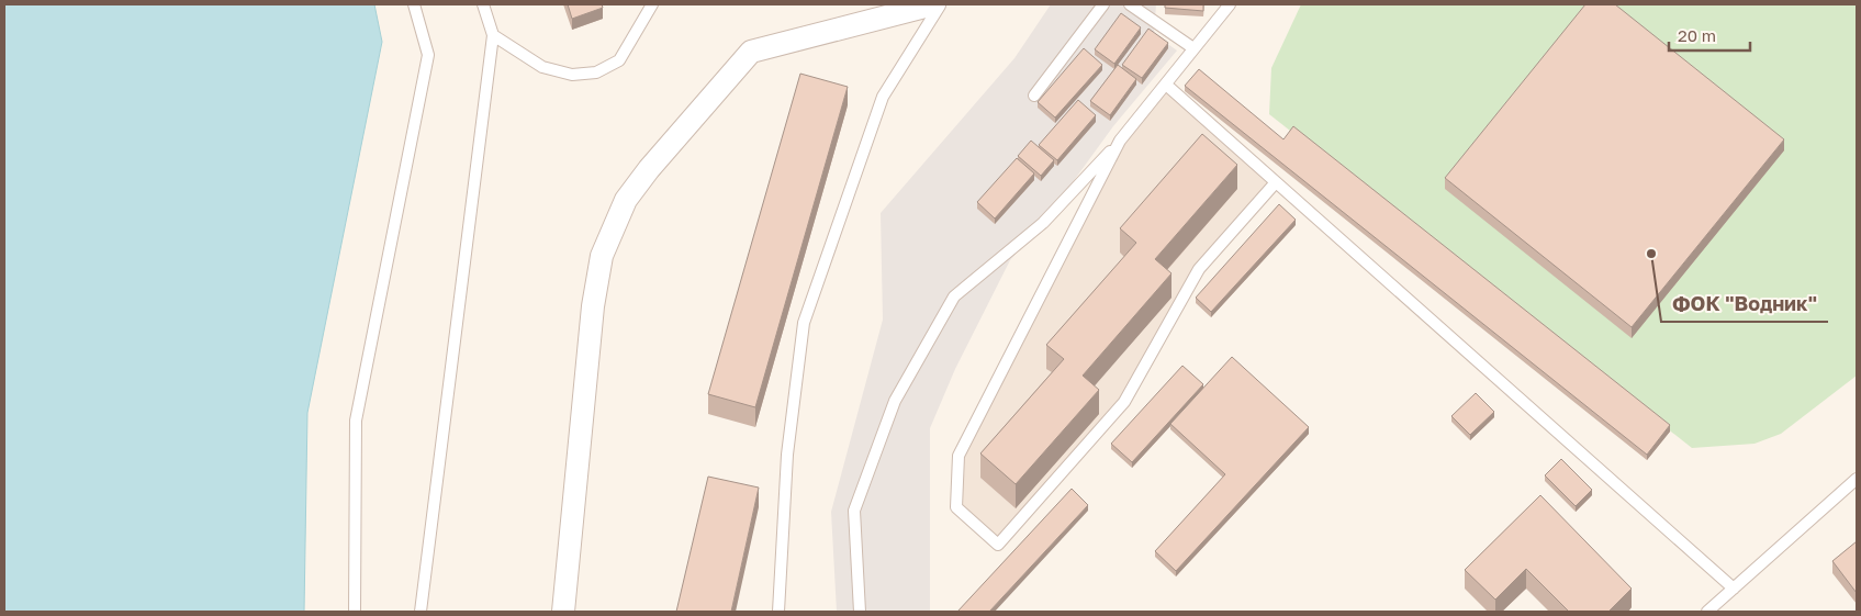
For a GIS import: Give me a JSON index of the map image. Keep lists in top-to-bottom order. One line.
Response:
{"places":["ФОК \"Водник\""],"scale_bar":"20 m"}
